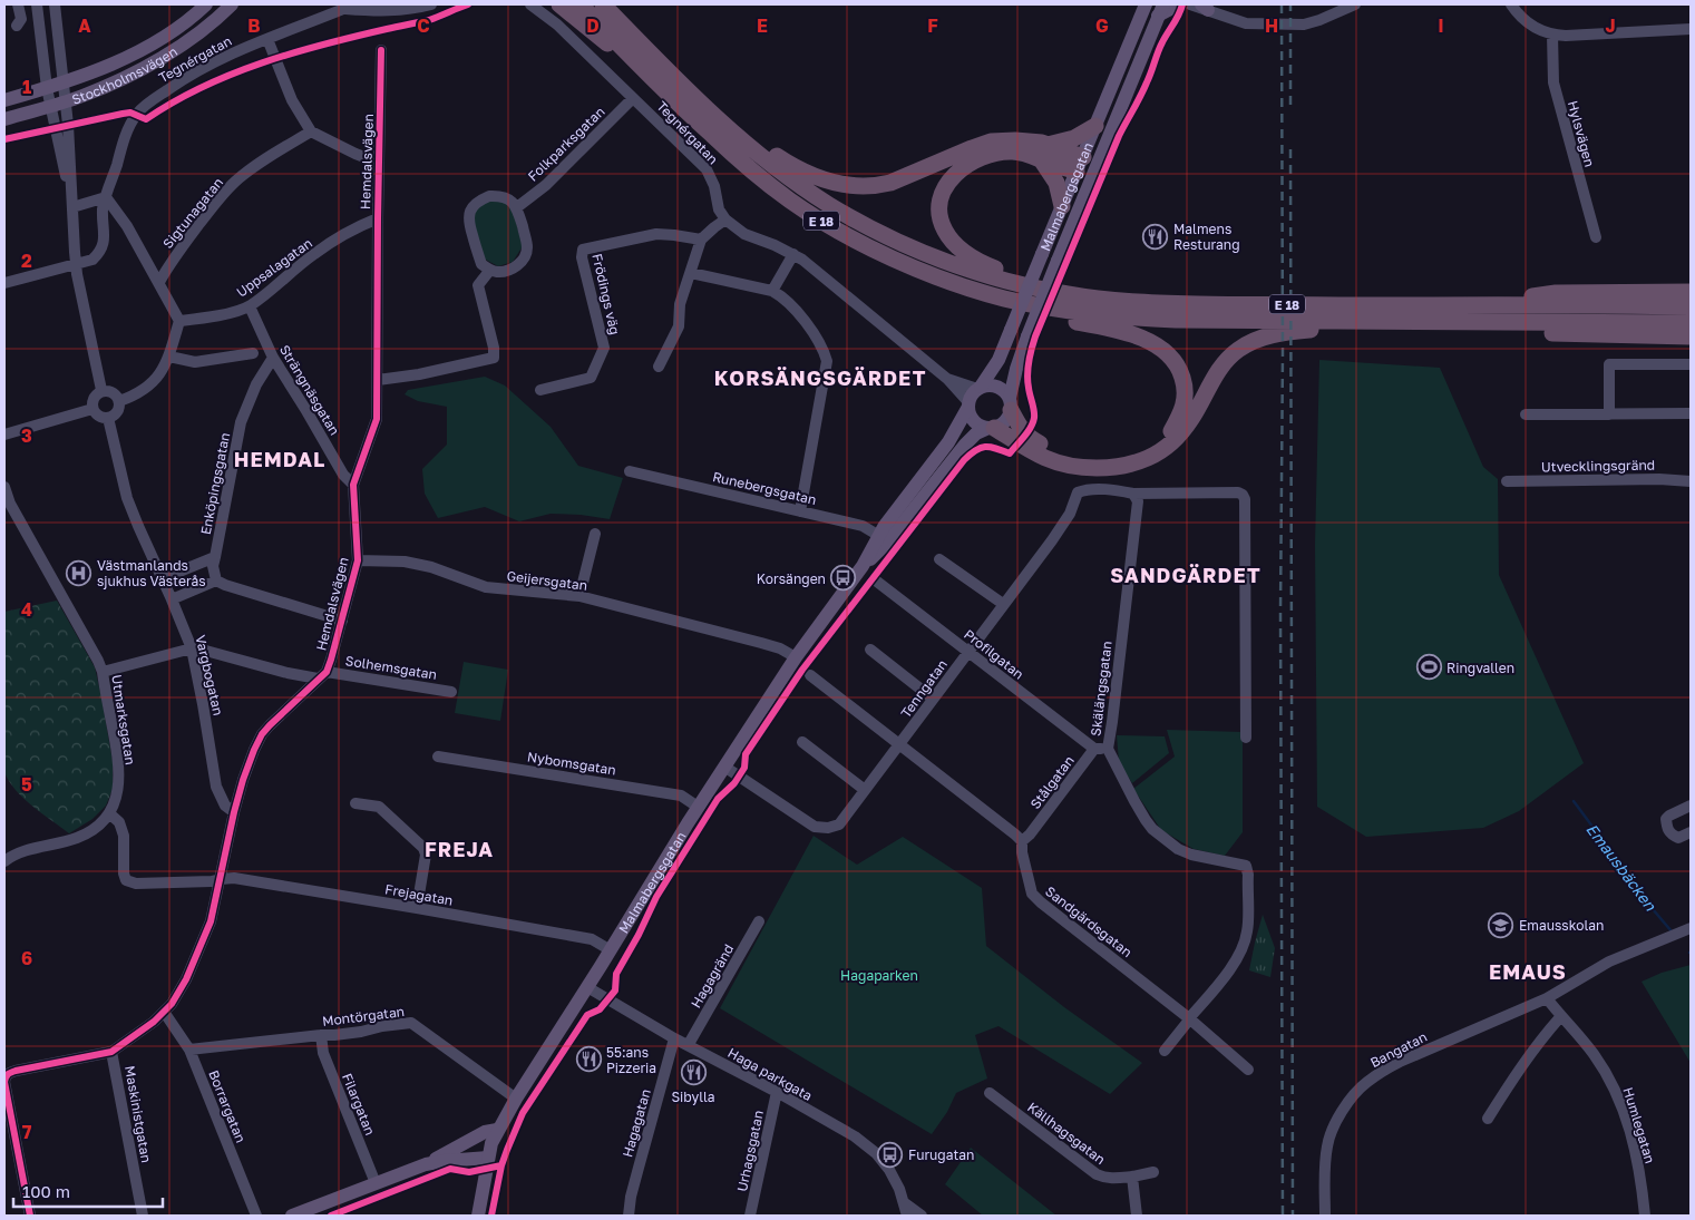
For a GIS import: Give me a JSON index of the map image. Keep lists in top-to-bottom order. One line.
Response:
{"streets":{"highway":["E 18"],"main road":["Stockholmsvägen","Malmabergsgatan"],"street":["Tegnérgatan","Hylsvägen","Folkparksgatan","Hemdalsvägen","Sigtunagatan","Uppsalagatan","Frödings väg","Strängnäsgatan","Utvecklingsgränd","Enköpingsgatan","Runebergsgatan","Geijersgatan","Profilgatan","Solhemsgatan","Vargbogatan","Tenngatan","Skälängsgatan","Utmarksgatan","Nybomsgatan","Stålgatan","Frejagatan","Sandgärdsgatan","Hagagränd","Montörgatan","Bangatan","Haga parkgata","Filargatan","Borrargatan","Maskinistgatan","Hagagatan","Humlegatan","Källhagsgatan","Urhagsgatan"]},"crossings":[["Tegnérgatan","Folkparksgatan"],["Hemdalsvägen","Sigtunagatan"],["Hemdalsvägen","Uppsalagatan"],["Hemdalsvägen","Strängnäsgatan"],["Hemdalsvägen","Geijersgatan"],["Hemdalsvägen","Solhemsgatan"],["Hemdalsvägen","Vargbogatan"],["Hemdalsvägen","Frejagatan"],["Hemdalsvägen","Borrargatan"],["Hemdalsvägen","Maskinistgatan"],["Malmabergsgatan","E 18"],["Malmabergsgatan","Runebergsgatan"],["Malmabergsgatan","Geijersgatan"],["Malmabergsgatan","Tenngatan"],["Malmabergsgatan","Nybomsgatan"],["Malmabergsgatan","Frejagatan"],["Malmabergsgatan","Montörgatan"],["Malmabergsgatan","Haga parkgata"],["Uppsalagatan","Strängnäsgatan"],["Strängnäsgatan","Enköpingsgatan"],["Profilgatan","Tenngatan"],["Profilgatan","Stålgatan"],["Solhemsgatan","Vargbogatan"],["Solhemsgatan","Utmarksgatan"],["Tenngatan","Skälängsgatan"],["Skälängsgatan","Sandgärdsgatan"],["Stålgatan","Sandgärdsgatan"],["Hagagränd","Haga parkgata"],["Montörgatan","Filargatan"],["Montörgatan","Borrargatan"],["Bangatan","Humlegatan"],["Haga parkgata","Hagagatan"],["Haga parkgata","Urhagsgatan"]],"districts":["KORSÄNGSGÄRDET","HEMDAL","SANDGÄRDET","FREJA","EMAUS"],"water":["Emausbäcken"],"parks":["Hagaparken"],"places":{"restaurant":["Malmens Resturang","55:ans Pizzeria","Sibylla"],"hospital":["Västmanlands sjukhus Västerås"],"bus stop":["Korsängen","Furugatan"],"sports":["Ringvallen"],"school or university":["Emausskolan"]},"scale_bar":"100 m","grid":{"columns":["A","B","C","D","E","F","G","H","I","J"],"rows":["1","2","3","4","5","6","7"]}}
